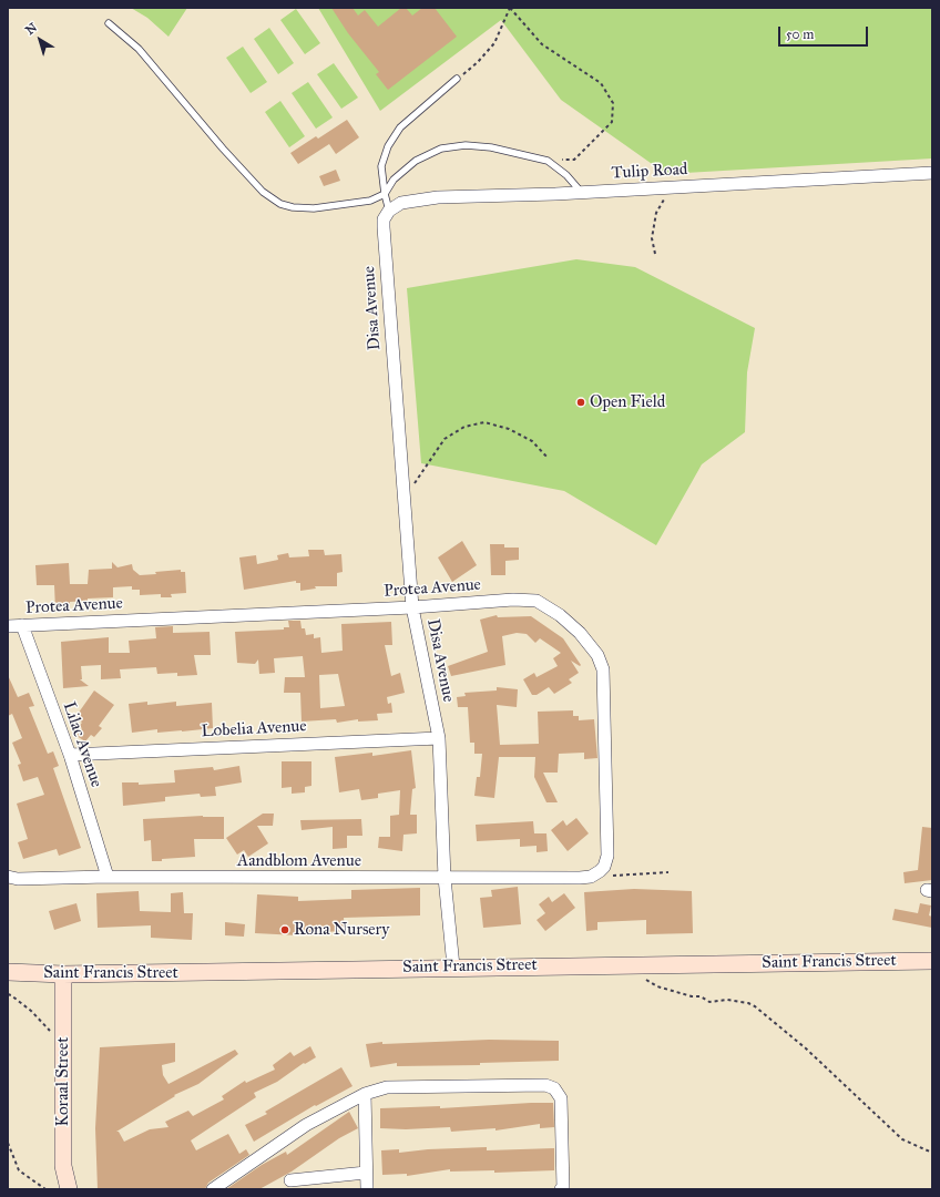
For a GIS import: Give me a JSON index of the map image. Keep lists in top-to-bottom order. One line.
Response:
{"streets":{"street":["Tulip Road","Disa Avenue","Protea Avenue","Lobelia Avenue","Lilac Avenue","Aandblom Avenue","Saint Francis Street","Koraal Street"]},"crossings":[["Tulip Road","Disa Avenue"],["Disa Avenue","Protea Avenue"],["Disa Avenue","Lobelia Avenue"],["Disa Avenue","Aandblom Avenue"],["Disa Avenue","Saint Francis Street"],["Protea Avenue","Lilac Avenue"],["Protea Avenue","Aandblom Avenue"],["Lobelia Avenue","Lilac Avenue"],["Lilac Avenue","Aandblom Avenue"],["Saint Francis Street","Koraal Street"]],"places":["Open Field","Rona Nursery"],"scale_bar":"50 m","north":"top left"}
